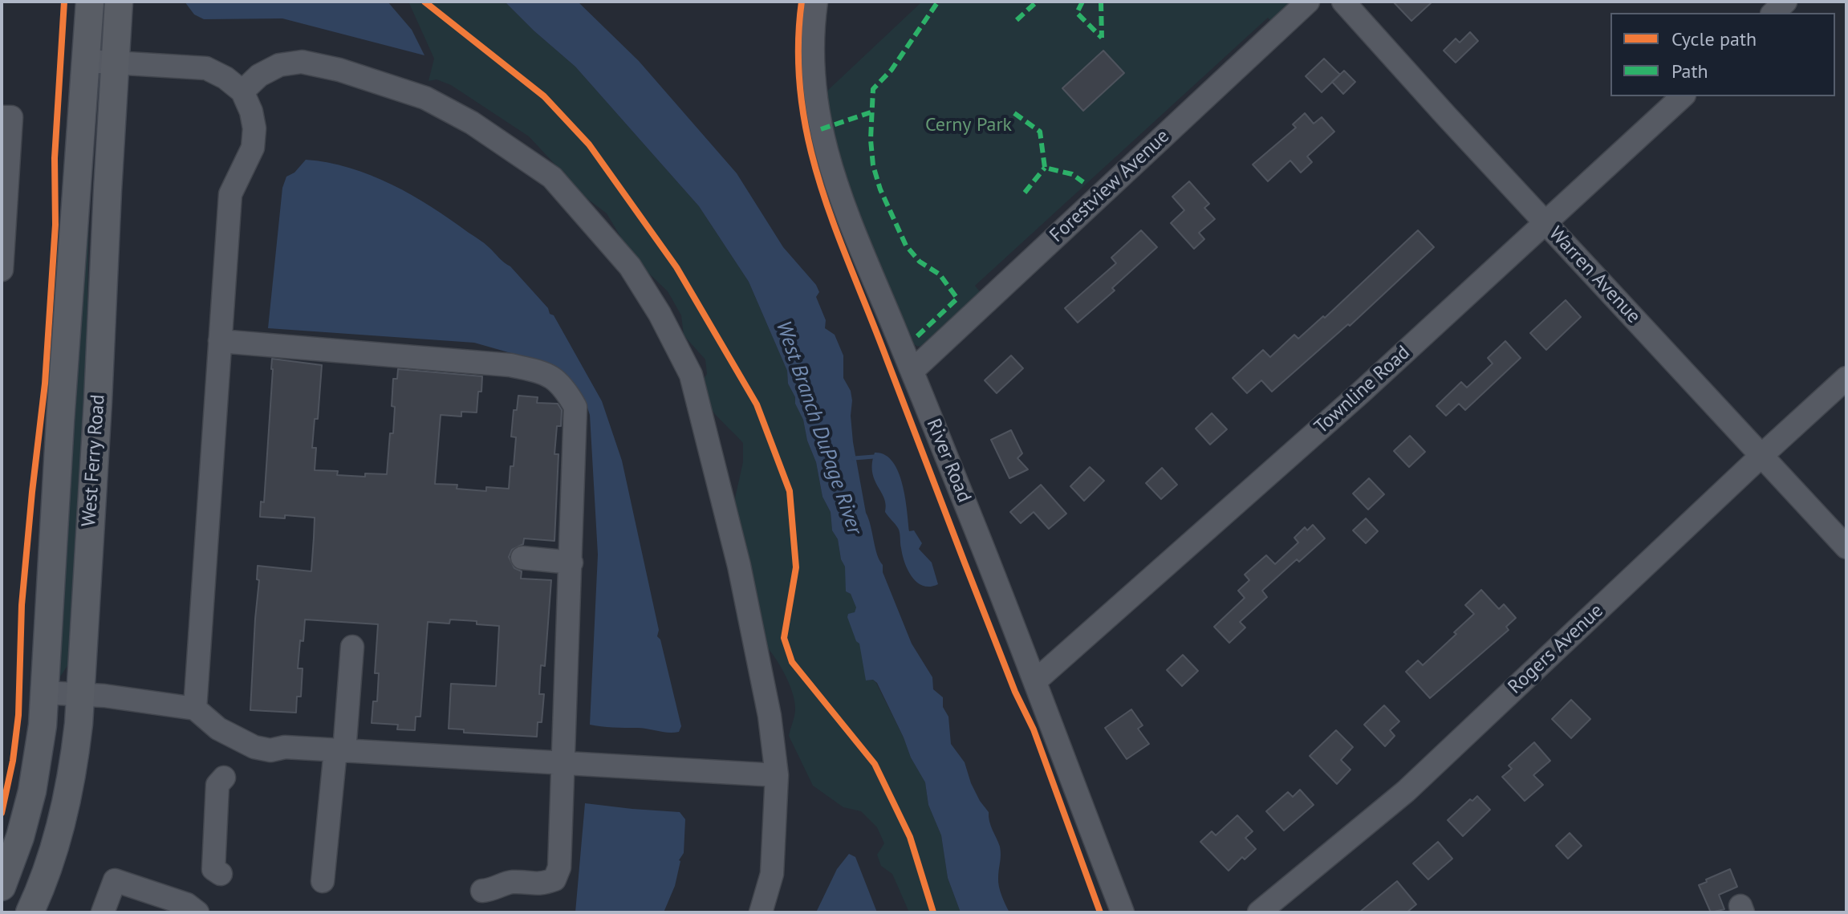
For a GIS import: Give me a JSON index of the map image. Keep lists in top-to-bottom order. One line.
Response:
{"streets":{"main road":["West Ferry Road"],"street":["Forestview Avenue","Warren Avenue","Townline Road","River Road","Rogers Avenue"]},"crossings":[["Forestview Avenue","River Road"],["Warren Avenue","Townline Road"],["Warren Avenue","Rogers Avenue"],["Townline Road","River Road"]],"water":["West Branch DuPage River"],"parks":["Cerny Park"],"legend":["Cycle path","Path"]}
